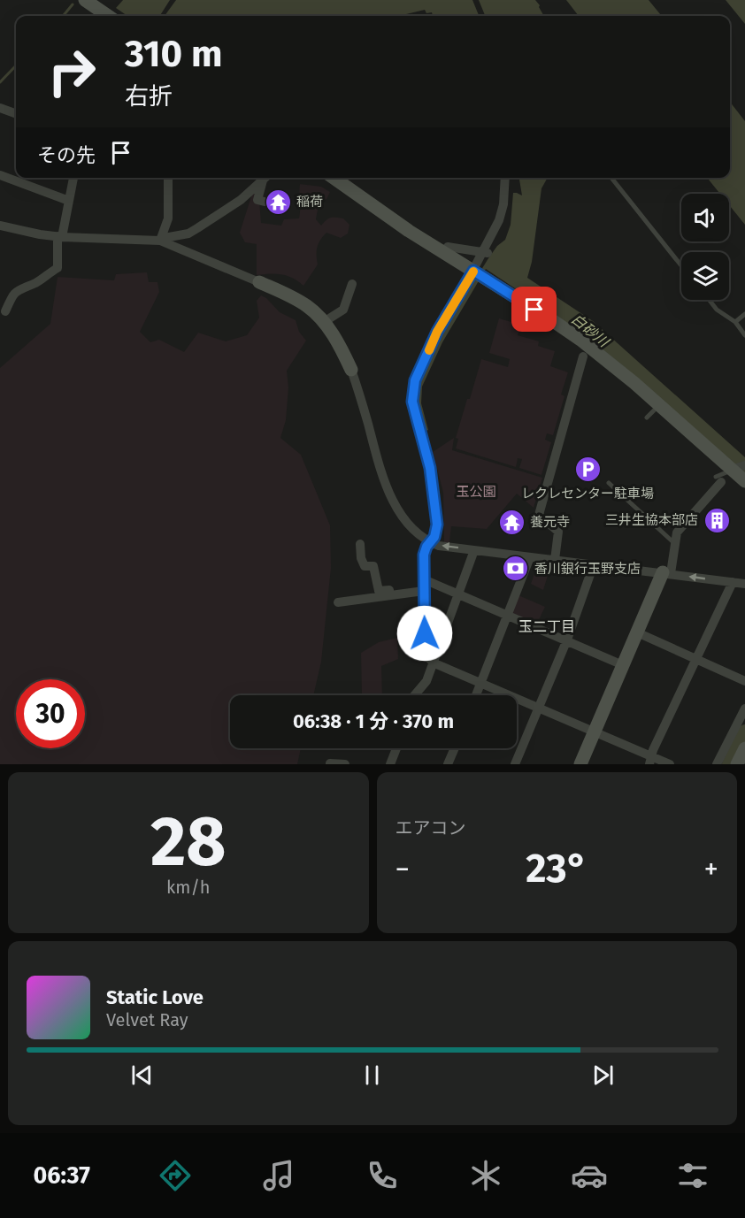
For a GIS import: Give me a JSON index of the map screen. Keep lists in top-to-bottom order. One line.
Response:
{"districts":["玉二丁目"],"water":["白砂川"],"parks":["玉公園"],"places":{"temple":["稲荷","養元寺"],"parking":["レクレセンター駐車場"],"building":["三井生協本部店"],"bank":["香川銀行玉野支店"]},"page":{"turn":["310 m","右折"],"then":"その先","limit":"30","trip":"06:38 · 1 分 · 370 m","tile":[["28","km/h"],"エアコン"],"heat":["−","23°","+"],"song":["Static Love","Velvet Ray"],"tabs":"06:37"}}
